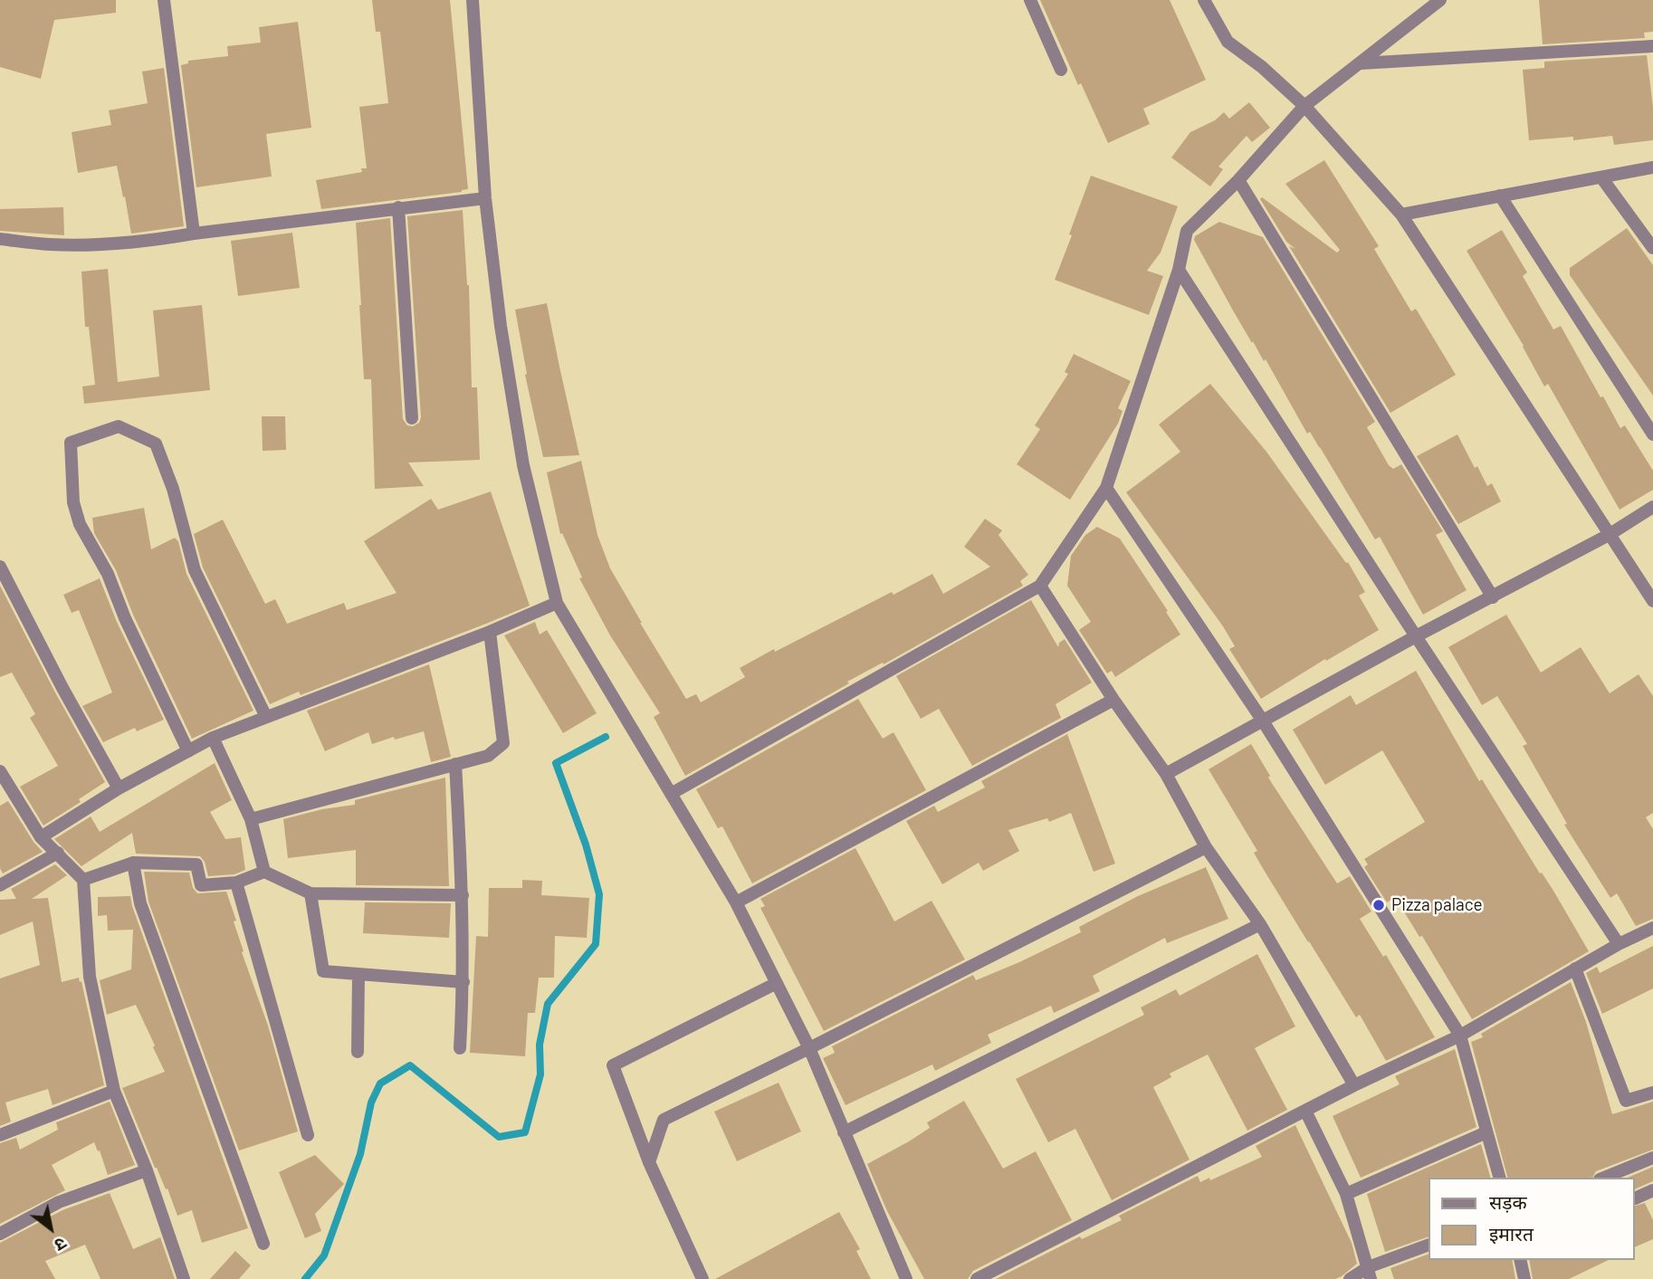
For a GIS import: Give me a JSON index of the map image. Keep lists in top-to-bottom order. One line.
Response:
{"places":["Pizza palace"],"legend":["सड़क","इमारत"],"north":"bottom right"}
